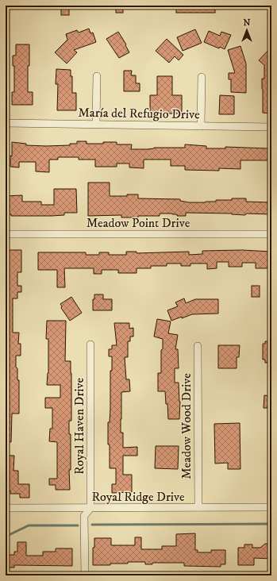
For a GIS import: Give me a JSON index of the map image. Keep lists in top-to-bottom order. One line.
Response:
{"streets":{"street":["María del Refugio Drive","Meadow Point Drive","Royal Haven Drive","Meadow Wood Drive","Royal Ridge Drive"]},"crossings":[["Royal Haven Drive","Royal Ridge Drive"],["Meadow Wood Drive","Royal Ridge Drive"]],"north":"top"}
